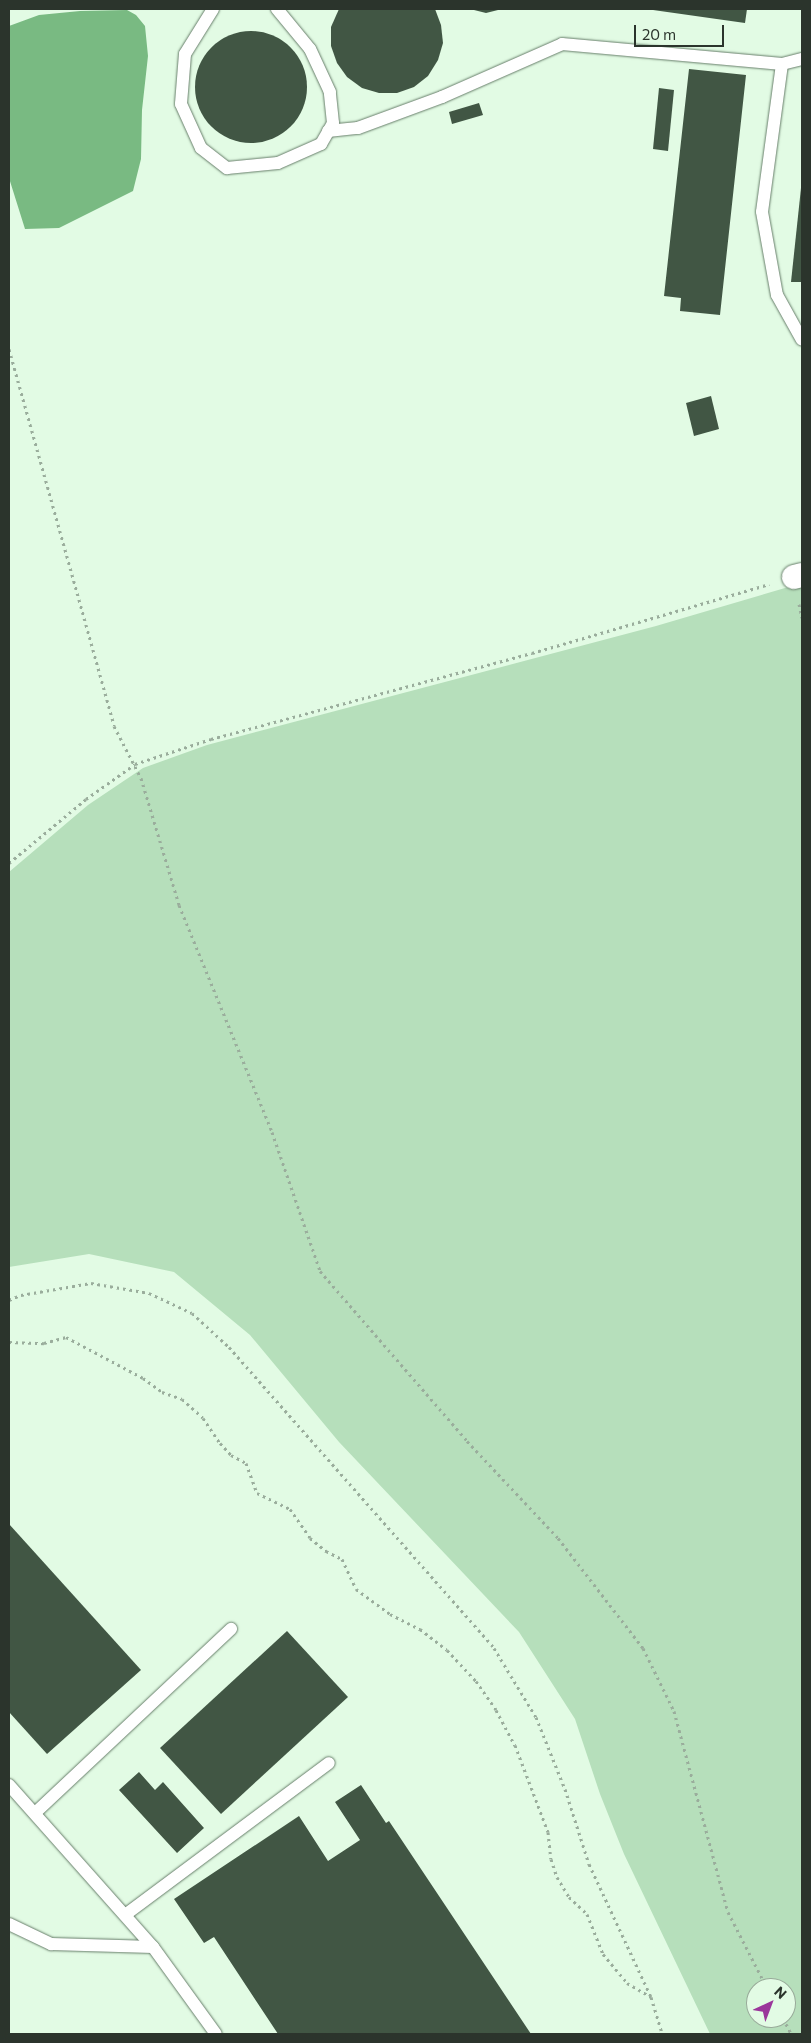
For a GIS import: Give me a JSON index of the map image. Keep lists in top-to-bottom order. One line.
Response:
{"scale_bar":"20 m","north":"top right"}
